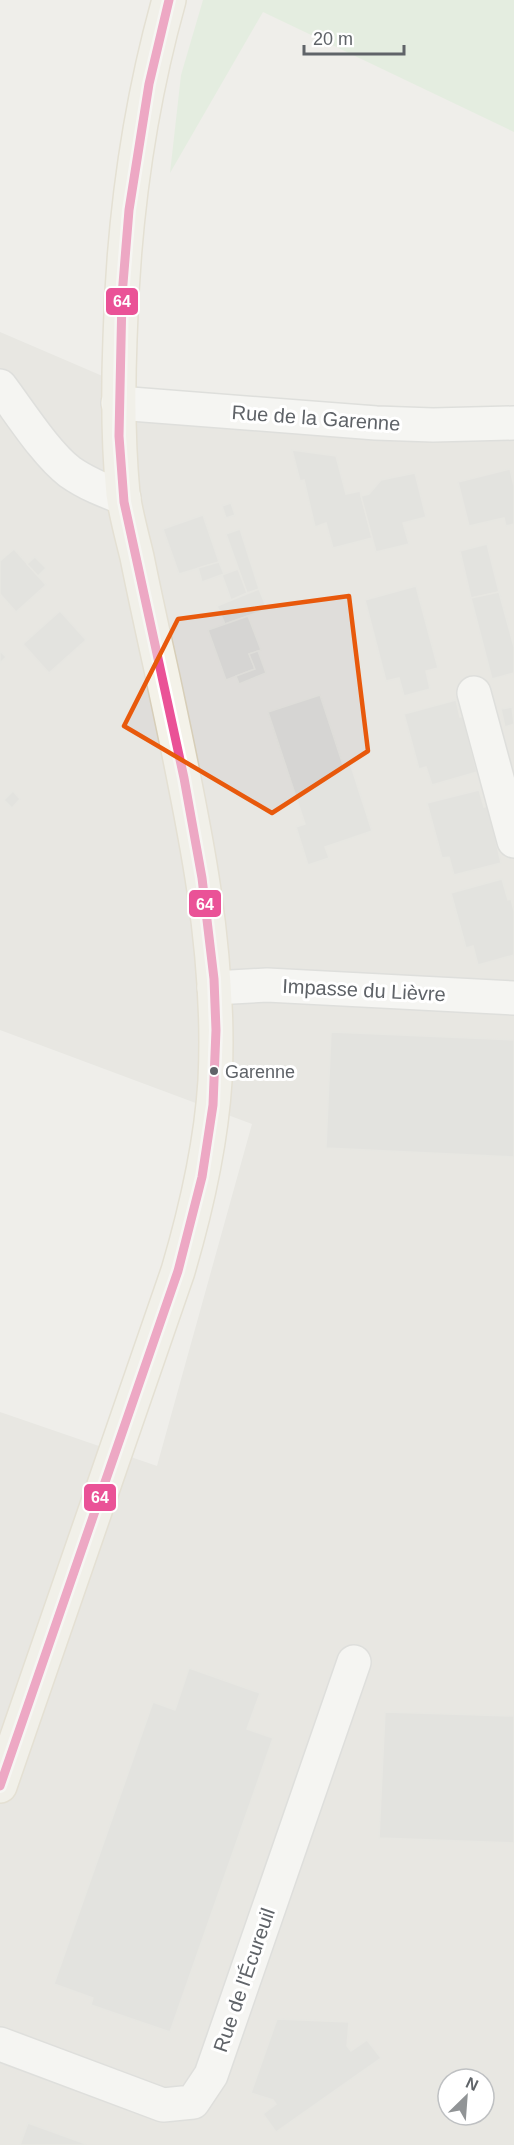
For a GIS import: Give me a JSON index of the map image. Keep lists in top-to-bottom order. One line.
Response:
{"streets":{"street":["Rue de la Garenne","Impasse du Lièvre","Rue de l'Écureuil"]},"places":["Garenne"],"lines":["transit line 64"],"scale_bar":"20 m","north":"top right"}
